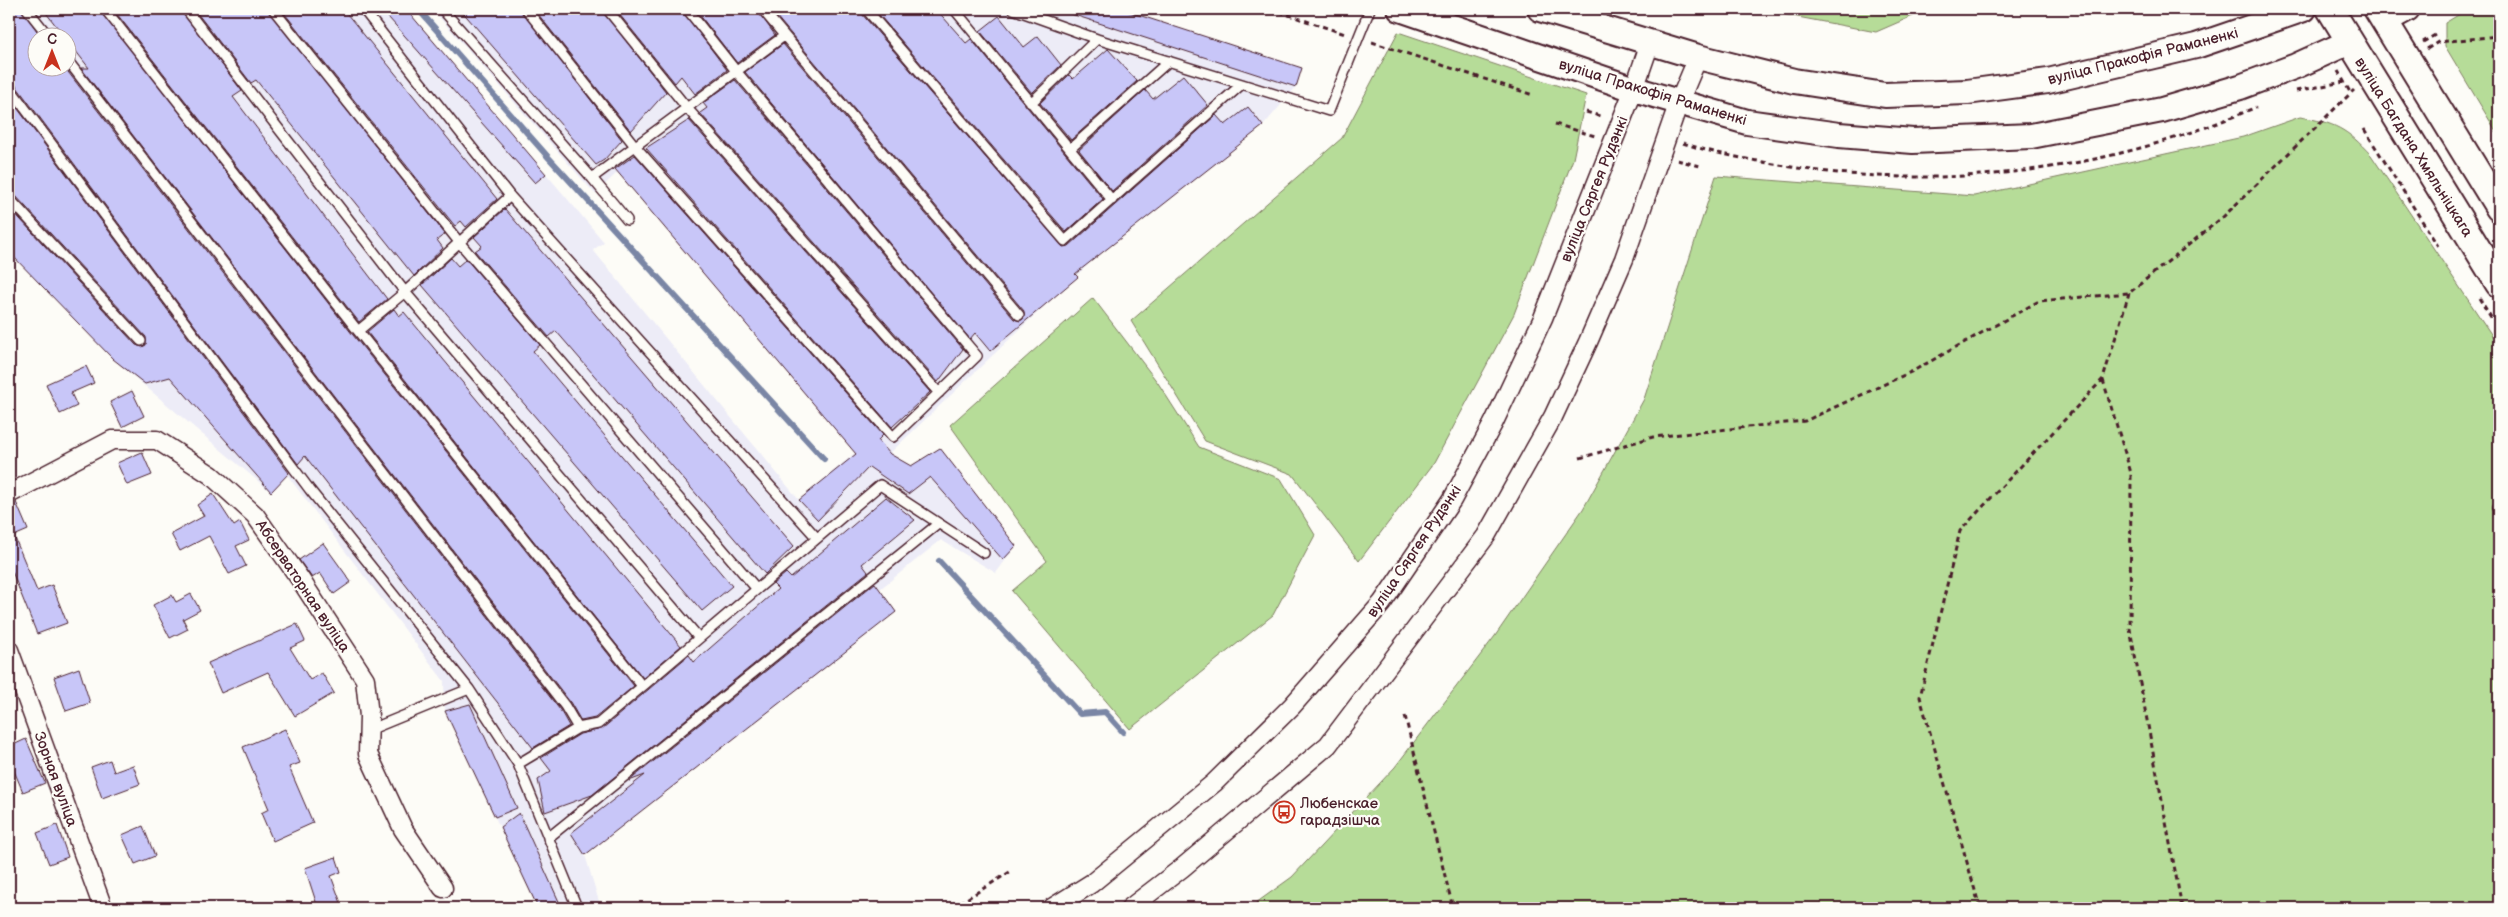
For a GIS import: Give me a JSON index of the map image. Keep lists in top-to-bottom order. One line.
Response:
{"streets":{"main road":["вуліца Багдана Хмяльніцкага"],"street":["вуліца Пракофія Раманенкі","вуліца Сяргея Рудэнкі","Абсерваторная вуліца","Зорная вуліца"]},"crossings":[["вуліца Пракофія Раманенкі","вуліца Багдана Хмяльніцкага"],["вуліца Пракофія Раманенкі","вуліца Сяргея Рудэнкі"]],"places":{"bus stop":["Любенскае гарадзішча"]},"north":"top"}
